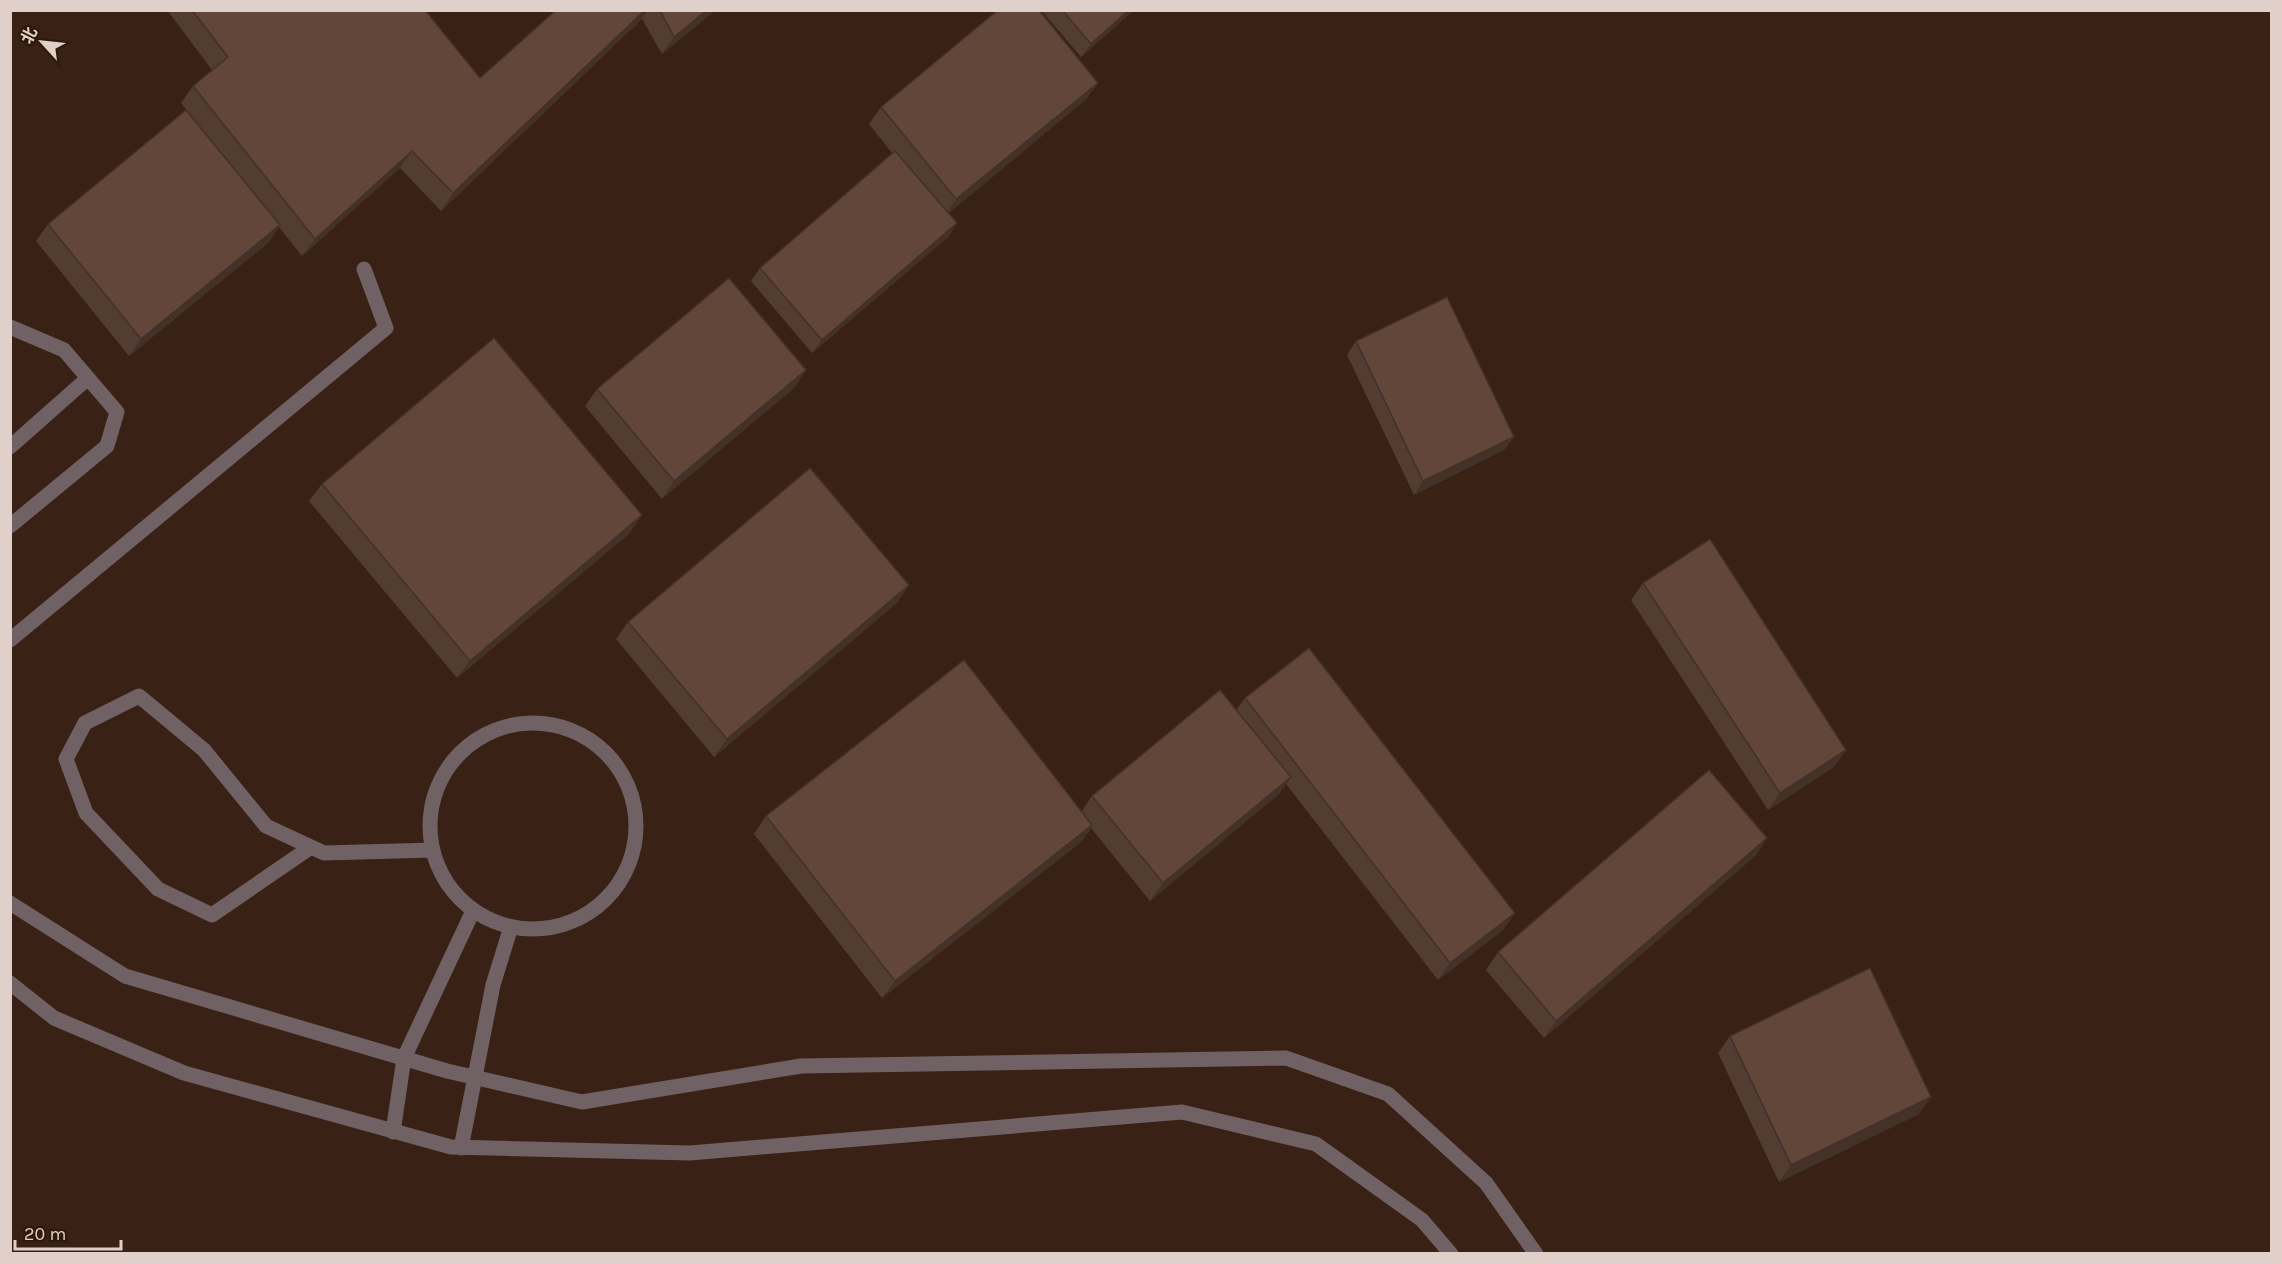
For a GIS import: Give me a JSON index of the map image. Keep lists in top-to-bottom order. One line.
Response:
{"scale_bar":"20 m","north":"top left"}
